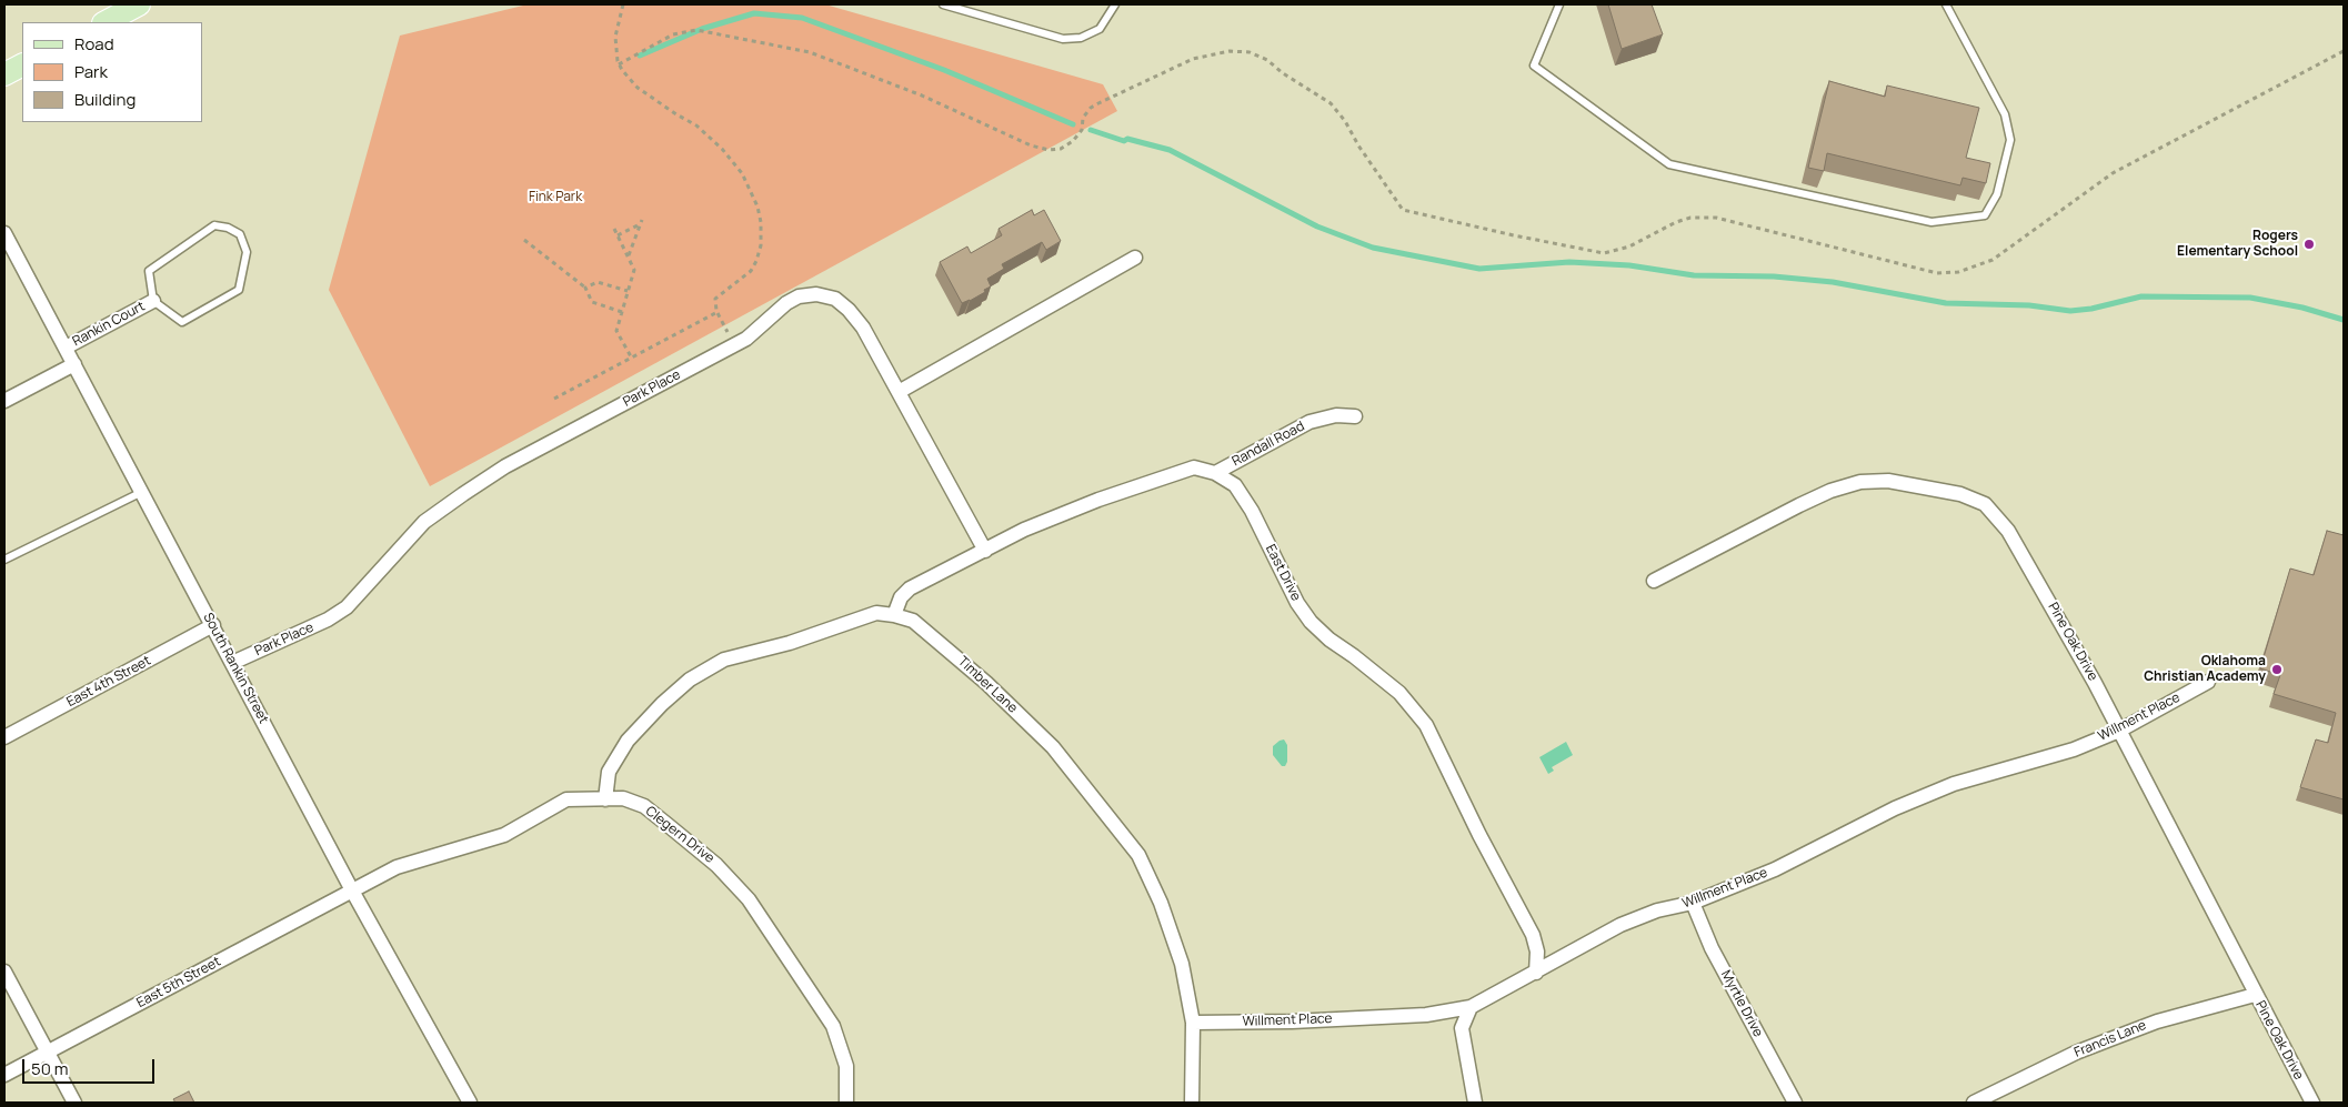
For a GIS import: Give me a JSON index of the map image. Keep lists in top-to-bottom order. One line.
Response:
{"streets":{"street":["Rankin Court","Park Place","Randall Road","East Drive","Pine Oak Drive","South Rankin Street","East 4th Street","Timber Lane","Willment Place","Clegern Drive","East 5th Street","Myrtle Drive","Francis Lane"]},"crossings":[["Rankin Court","South Rankin Street"],["Park Place","East Drive"],["Park Place","South Rankin Street"],["Randall Road","East Drive"],["East Drive","Timber Lane"],["East Drive","Willment Place"],["Pine Oak Drive","Willment Place"],["Pine Oak Drive","Francis Lane"],["South Rankin Street","East 4th Street"],["South Rankin Street","Clegern Drive"],["South Rankin Street","East 5th Street"],["Timber Lane","Willment Place"],["Timber Lane","Clegern Drive"],["Willment Place","Myrtle Drive"],["Clegern Drive","East 5th Street"]],"parks":["Fink Park"],"places":["Rogers Elementary School","Oklahoma Christian Academy"],"legend":["Road","Park","Building"],"scale_bar":"50 m"}
